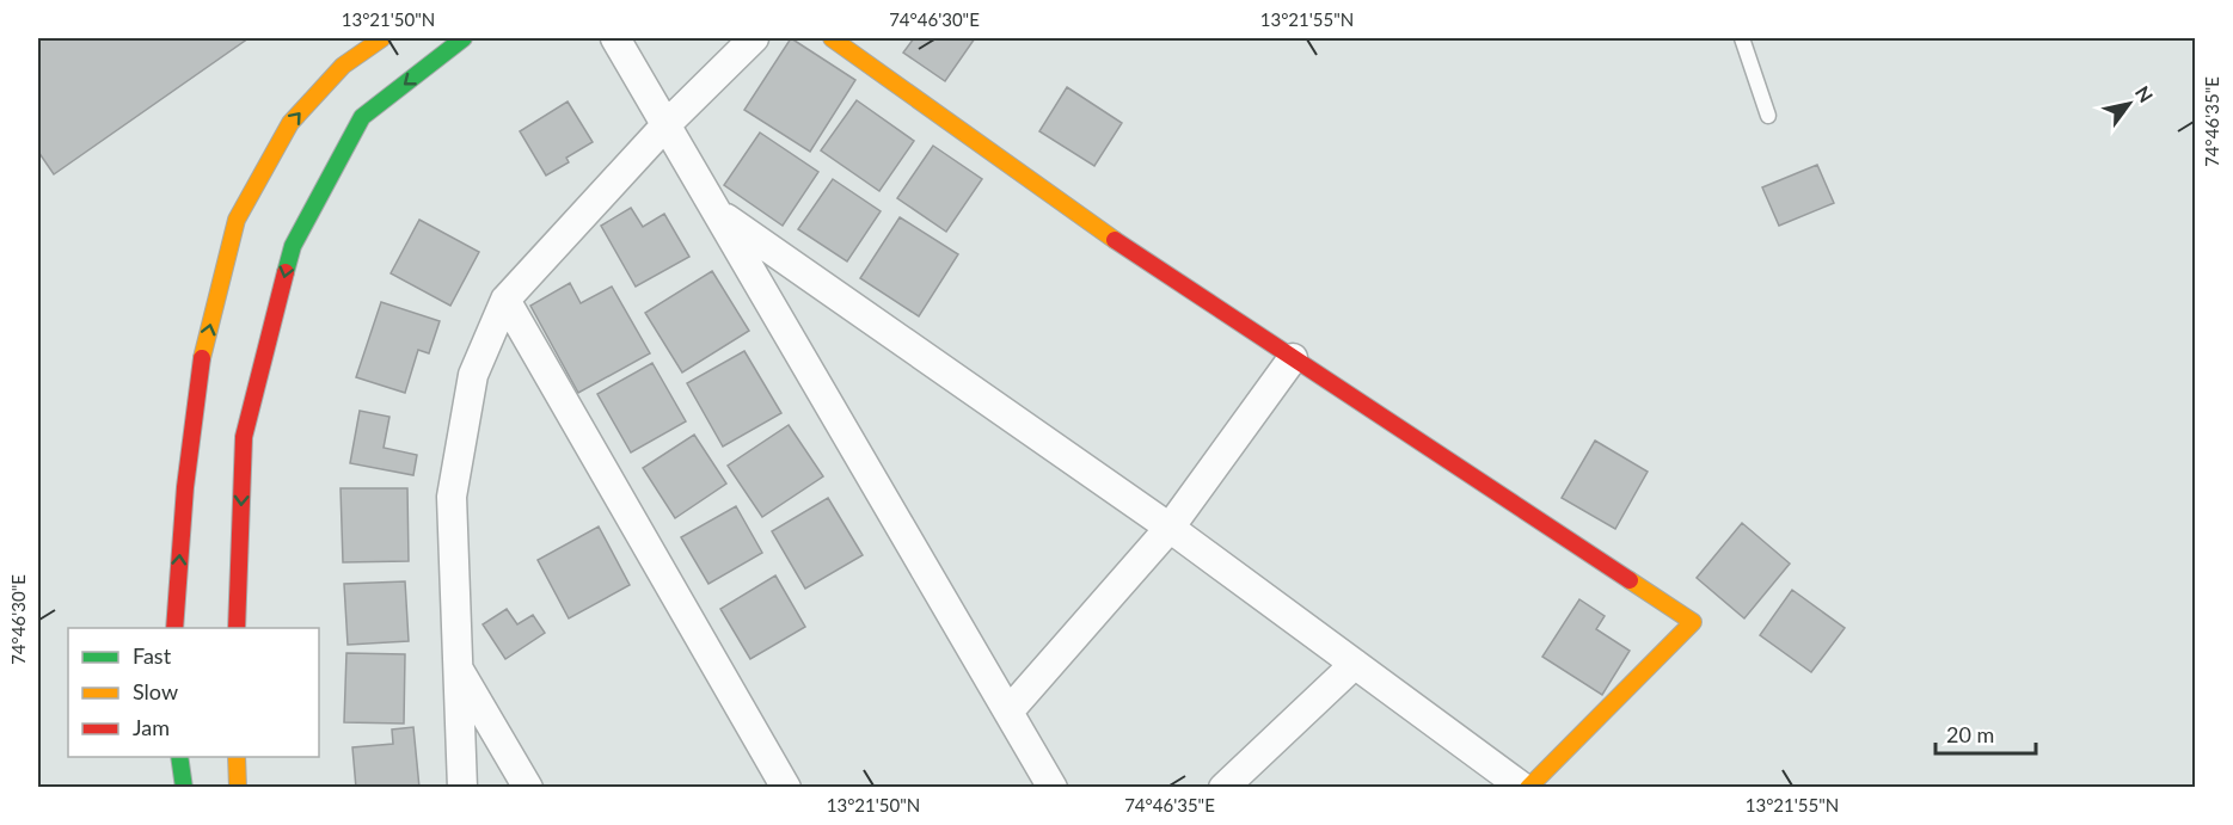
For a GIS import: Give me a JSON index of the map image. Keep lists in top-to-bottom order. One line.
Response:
{"legend":["Fast","Slow","Jam"],"scale_bar":"20 m","north":"top right","coordinates":["13°21'50\"N","74°46'30\"E","13°21'55\"N","74°46'35\"E"]}
